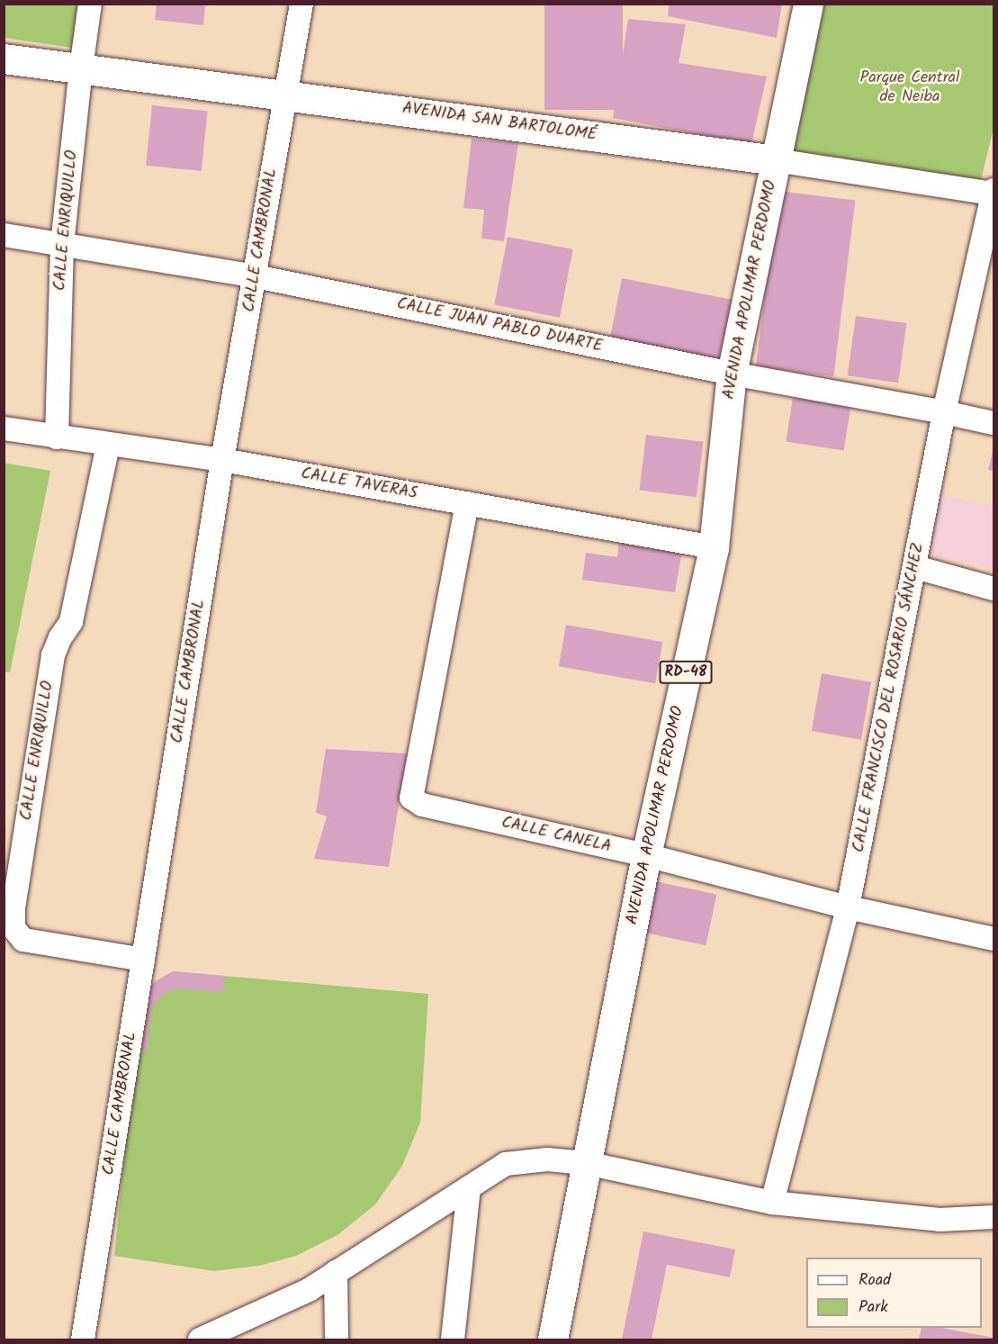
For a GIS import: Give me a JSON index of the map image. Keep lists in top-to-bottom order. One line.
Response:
{"streets":{"main road":["AVENIDA SAN BARTOLOMÉ","AVENIDA APOLIMAR PERDOMO","RD-48"],"street":["CALLE ENRIQUILLO","CALLE CAMBRONAL","CALLE JUAN PABLO DUARTE","CALLE TAVERAS","CALLE FRANCISCO DEL ROSARIO SÁNCHEZ","CALLE CANELA"]},"crossings":[["AVENIDA SAN BARTOLOMÉ","CALLE ENRIQUILLO"],["AVENIDA SAN BARTOLOMÉ","CALLE CAMBRONAL"],["AVENIDA SAN BARTOLOMÉ","AVENIDA APOLIMAR PERDOMO"],["AVENIDA SAN BARTOLOMÉ","CALLE FRANCISCO DEL ROSARIO SÁNCHEZ"],["CALLE ENRIQUILLO","CALLE CAMBRONAL"],["CALLE ENRIQUILLO","CALLE JUAN PABLO DUARTE"],["CALLE ENRIQUILLO","CALLE TAVERAS"],["CALLE CAMBRONAL","CALLE JUAN PABLO DUARTE"],["CALLE CAMBRONAL","CALLE TAVERAS"],["AVENIDA APOLIMAR PERDOMO","CALLE JUAN PABLO DUARTE"],["AVENIDA APOLIMAR PERDOMO","CALLE TAVERAS"],["AVENIDA APOLIMAR PERDOMO","CALLE CANELA"],["CALLE JUAN PABLO DUARTE","CALLE FRANCISCO DEL ROSARIO SÁNCHEZ"],["CALLE TAVERAS","CALLE CANELA"],["CALLE FRANCISCO DEL ROSARIO SÁNCHEZ","CALLE CANELA"]],"parks":["Parque Central de Neiba"],"legend":["Road","Park"]}
